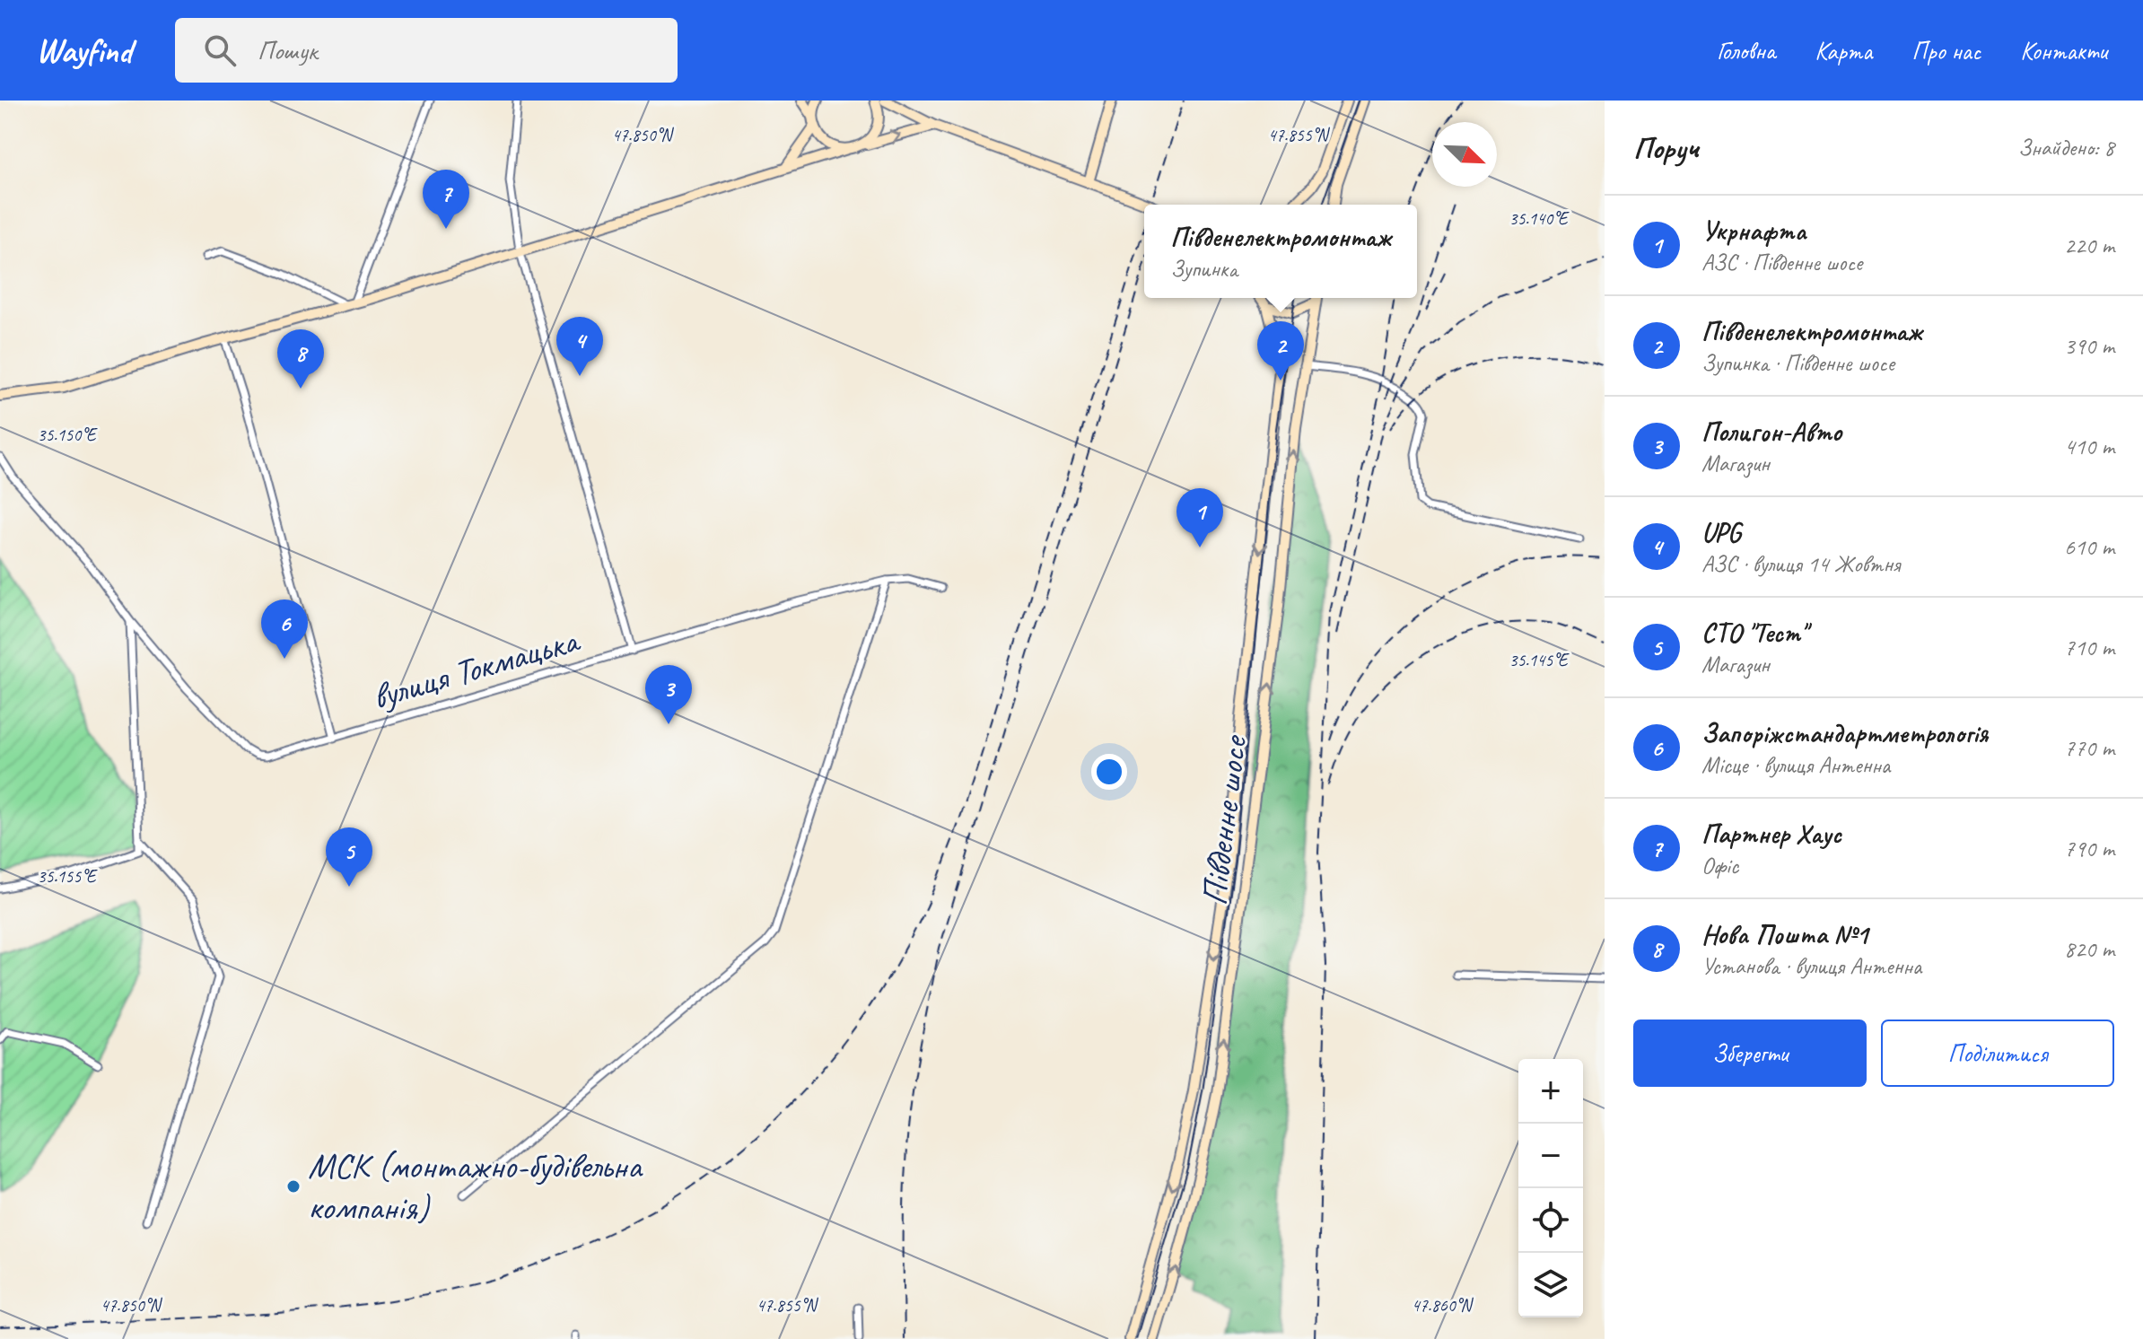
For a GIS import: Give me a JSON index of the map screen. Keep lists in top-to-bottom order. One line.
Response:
{"streets":{"main road":["Південне шосе"],"street":["вулиця Токмацька"]},"places":["МСК (монтажно-будівельна компанія)"],"north":"bottom right","page":{"header":"Wayfind","search":"Пошук","nav":["Головна","Карта","Про нас","Контакти"],"heading":["Поруч","Знайдено: 8"],"pins":["7","4","2","8","1","6","3","5"],"list":[{"mark":"1","name":"Укрнафта","note":"АЗС · Південне шосе","value":"220 m"},{"mark":"2","name":"Південелектромонтаж","note":"Зупинка · Південне шосе","value":"390 m"},{"mark":"3","name":"Полигон-Авто","note":"Магазин","value":"410 m"},{"mark":"4","name":"UPG","note":"АЗС · вулиця 14 Жовтня","value":"610 m"},{"mark":"5","name":"СТО \"Тест\"","note":"Магазин","value":"710 m"},{"mark":"6","name":"Запоріжстандартметрологія","note":"Місце · вулиця Антенна","value":"770 m"},{"mark":"7","name":"Партнер Хаус","note":"Офіс","value":"790 m"},{"mark":"8","name":"Нова Пошта №1","note":"Установа · вулиця Антенна","value":"820 m"}],"popup":["Південелектромонтаж","Зупинка"],"buttons":["Зберегти","Поділитися"],"map_buttons":["+","−"]},"coordinates":["47.850°N","47.855°N","35.140°E","35.150°E","35.145°E","35.155°E","47.860°N"]}
